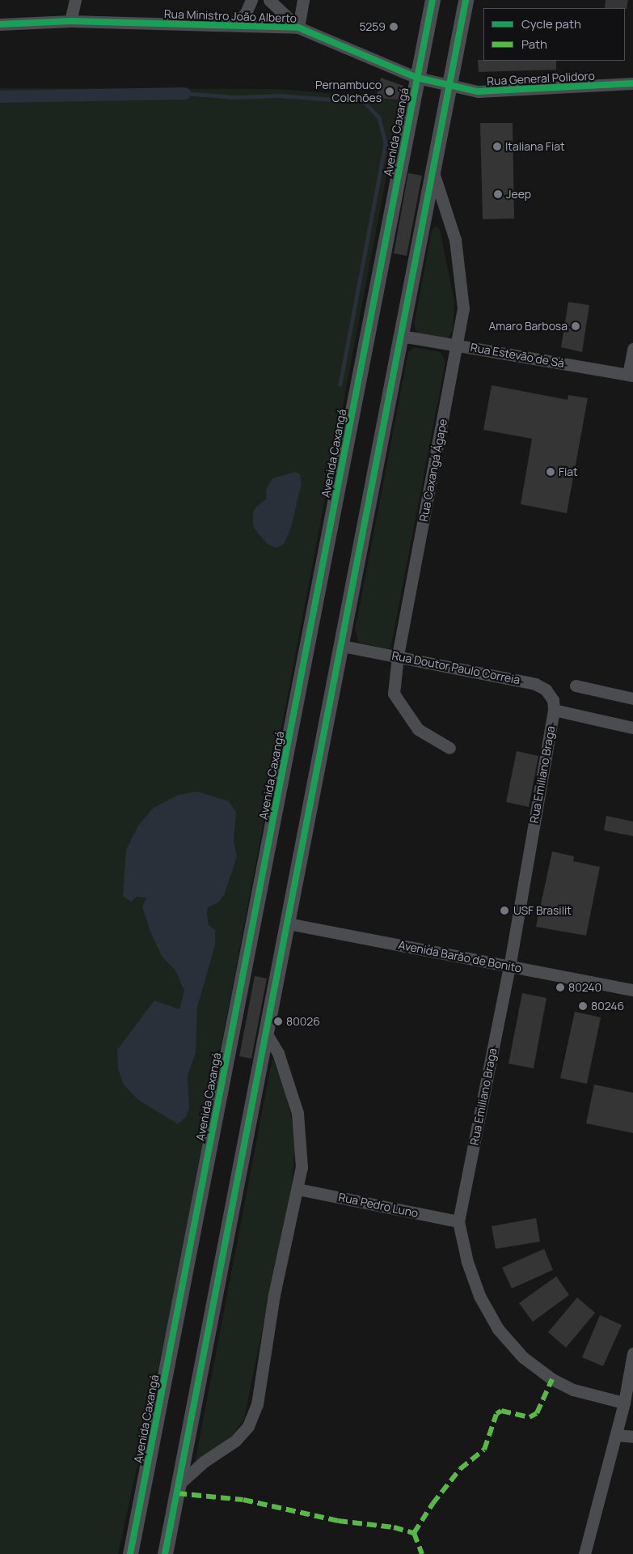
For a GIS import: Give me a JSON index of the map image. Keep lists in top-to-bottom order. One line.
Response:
{"streets":{"main road":["Avenida Caxangá"],"street":["Rua Ministro João Alberto","Rua General Polidoro","Rua Estevão de Sá","Rua Caxangá Ágape","Rua Doutor Paulo Correia","Rua Emiliano Braga","Avenida Barão de Bonito","Rua Pedro Luno"]},"crossings":[["Rua Ministro João Alberto","Rua General Polidoro"],["Rua Ministro João Alberto","Avenida Caxangá"],["Rua Estevão de Sá","Rua Caxangá Ágape"],["Rua Caxangá Ágape","Rua Doutor Paulo Correia"],["Rua Doutor Paulo Correia","Rua Emiliano Braga"],["Rua Emiliano Braga","Avenida Barão de Bonito"],["Rua Emiliano Braga","Rua Pedro Luno"]],"places":["5259","Pernambuco Colchões","Italiana Fiat","Jeep","Amaro Barbosa","Fiat","USF Brasilit","80240","80246","80026"],"legend":["Cycle path","Path"]}
